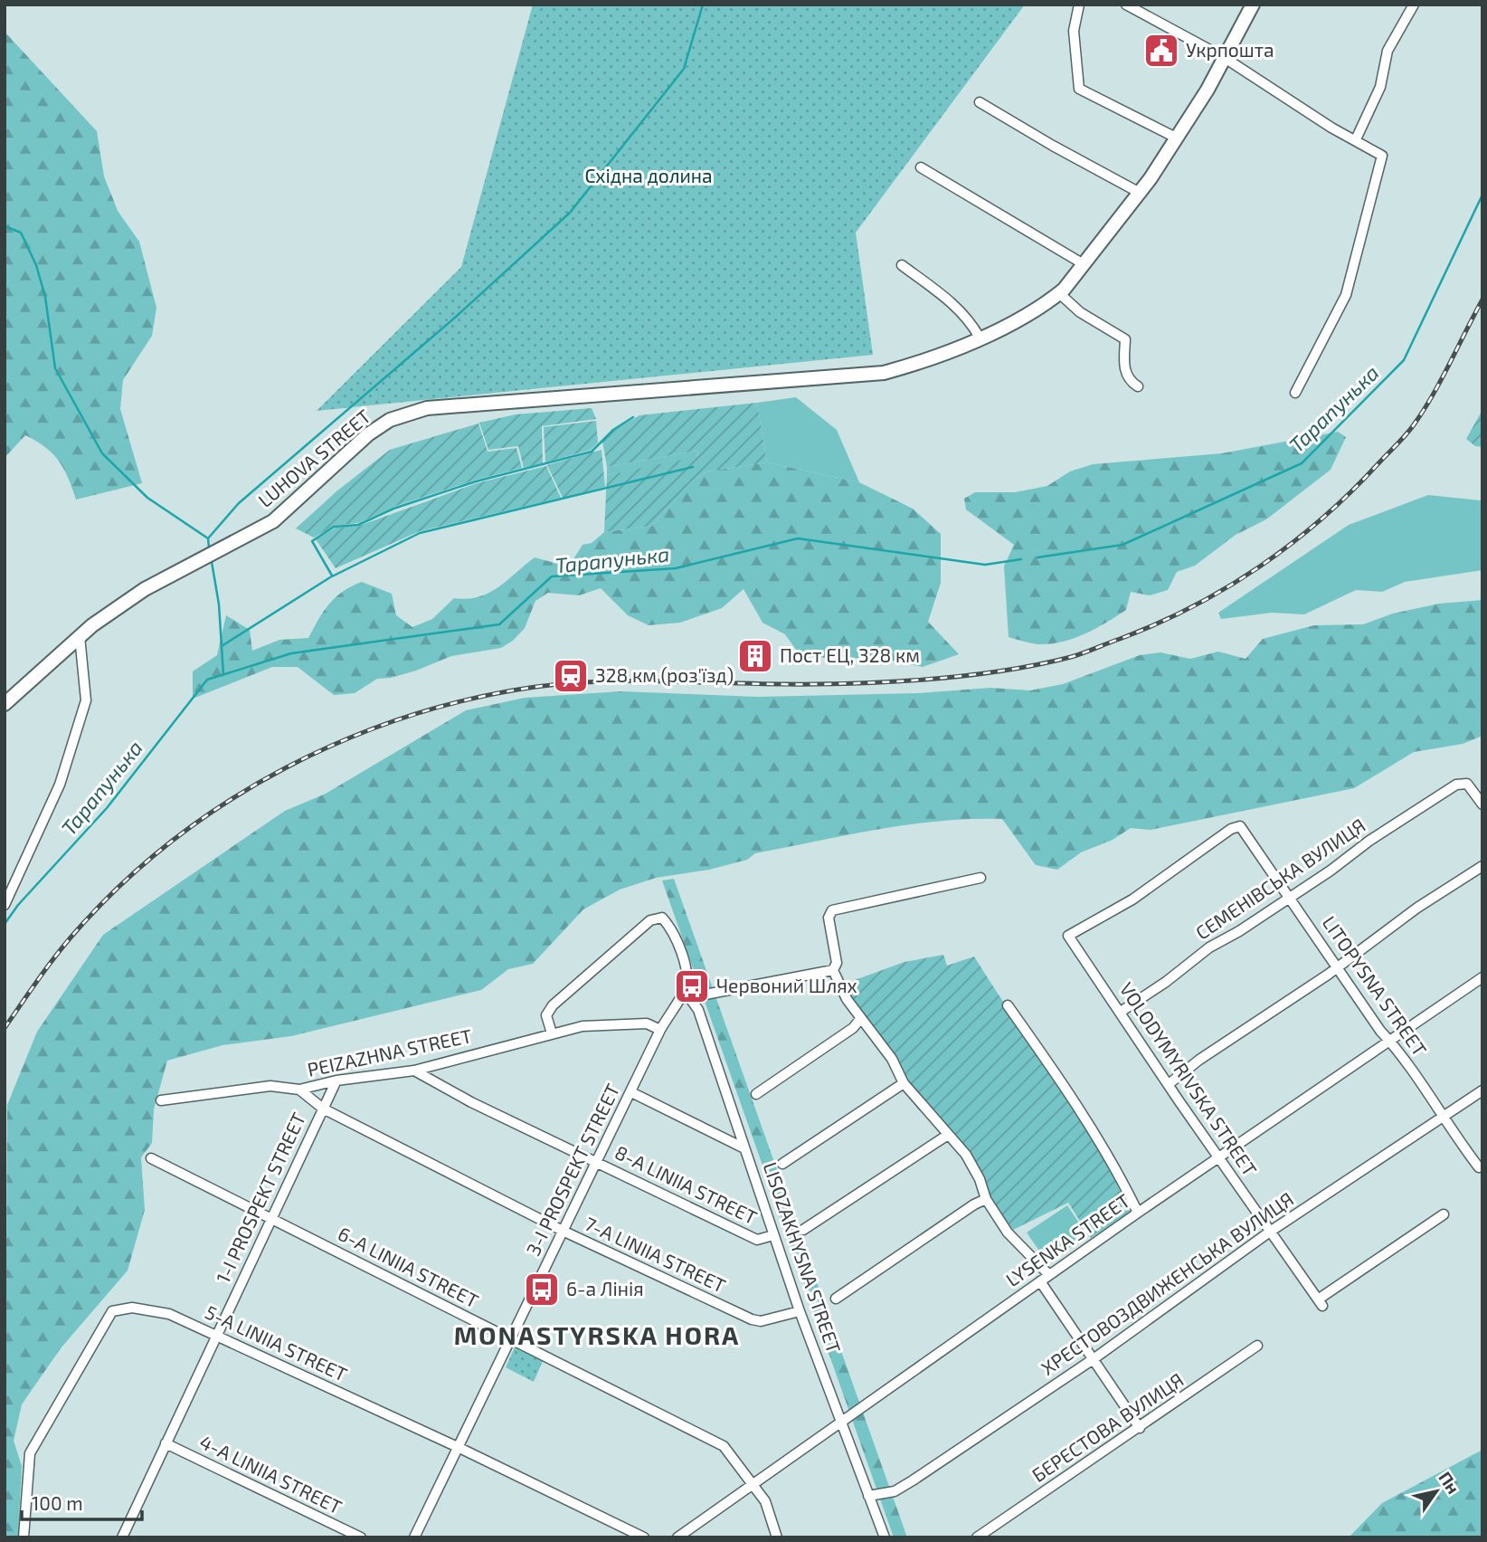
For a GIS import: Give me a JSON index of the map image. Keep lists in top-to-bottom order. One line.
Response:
{"streets":{"street":["LUHOVA STREET","СЕМЕНІВСЬКА ВУЛИЦЯ","LITOPYSNA STREET","PEIZAZHNA STREET","VOLODYMYRIVSKA STREET","3-I PROSPEKT STREET","8-A LINIIA STREET","1-I PROSPEKT STREET","LYSENKA STREET","7-A LINIIA STREET","LISOZAKHYSNA STREET","6-A LINIIA STREET","ХРЕСТОВОЗДВИЖЕНСЬКА ВУЛИЦЯ","5-A LINIIA STREET","БЕРЕСТОВА ВУЛИЦЯ","4-A LINIIA STREET"]},"crossings":[["СЕМЕНІВСЬКА ВУЛИЦЯ","LITOPYSNA STREET"],["СЕМЕНІВСЬКА ВУЛИЦЯ","VOLODYMYRIVSKA STREET"],["LITOPYSNA STREET","VOLODYMYRIVSKA STREET"],["LITOPYSNA STREET","LYSENKA STREET"],["LITOPYSNA STREET","ХРЕСТОВОЗДВИЖЕНСЬКА ВУЛИЦЯ"],["PEIZAZHNA STREET","3-I PROSPEKT STREET"],["PEIZAZHNA STREET","8-A LINIIA STREET"],["PEIZAZHNA STREET","1-I PROSPEKT STREET"],["PEIZAZHNA STREET","7-A LINIIA STREET"],["PEIZAZHNA STREET","LISOZAKHYSNA STREET"],["VOLODYMYRIVSKA STREET","LYSENKA STREET"],["VOLODYMYRIVSKA STREET","ХРЕСТОВОЗДВИЖЕНСЬКА ВУЛИЦЯ"],["3-I PROSPEKT STREET","8-A LINIIA STREET"],["3-I PROSPEKT STREET","7-A LINIIA STREET"],["3-I PROSPEKT STREET","LISOZAKHYSNA STREET"],["3-I PROSPEKT STREET","6-A LINIIA STREET"],["3-I PROSPEKT STREET","5-A LINIIA STREET"],["8-A LINIIA STREET","LISOZAKHYSNA STREET"],["1-I PROSPEKT STREET","7-A LINIIA STREET"],["1-I PROSPEKT STREET","6-A LINIIA STREET"],["1-I PROSPEKT STREET","5-A LINIIA STREET"],["1-I PROSPEKT STREET","4-A LINIIA STREET"],["LYSENKA STREET","LISOZAKHYSNA STREET"],["LYSENKA STREET","6-A LINIIA STREET"],["7-A LINIIA STREET","LISOZAKHYSNA STREET"],["LISOZAKHYSNA STREET","ХРЕСТОВОЗДВИЖЕНСЬКА ВУЛИЦЯ"]],"districts":["MONASTYRSKA HORA"],"water":["Тарапунька"],"parks":["Східна долина"],"places":{"public building":["Укрпошта"],"building":["Пост ЕЦ, 328 км"],"station":["328 км (роз'їзд)"],"bus stop":["Червоний Шлях","6-а Лінія"]},"scale_bar":"100 m","north":"top right"}
